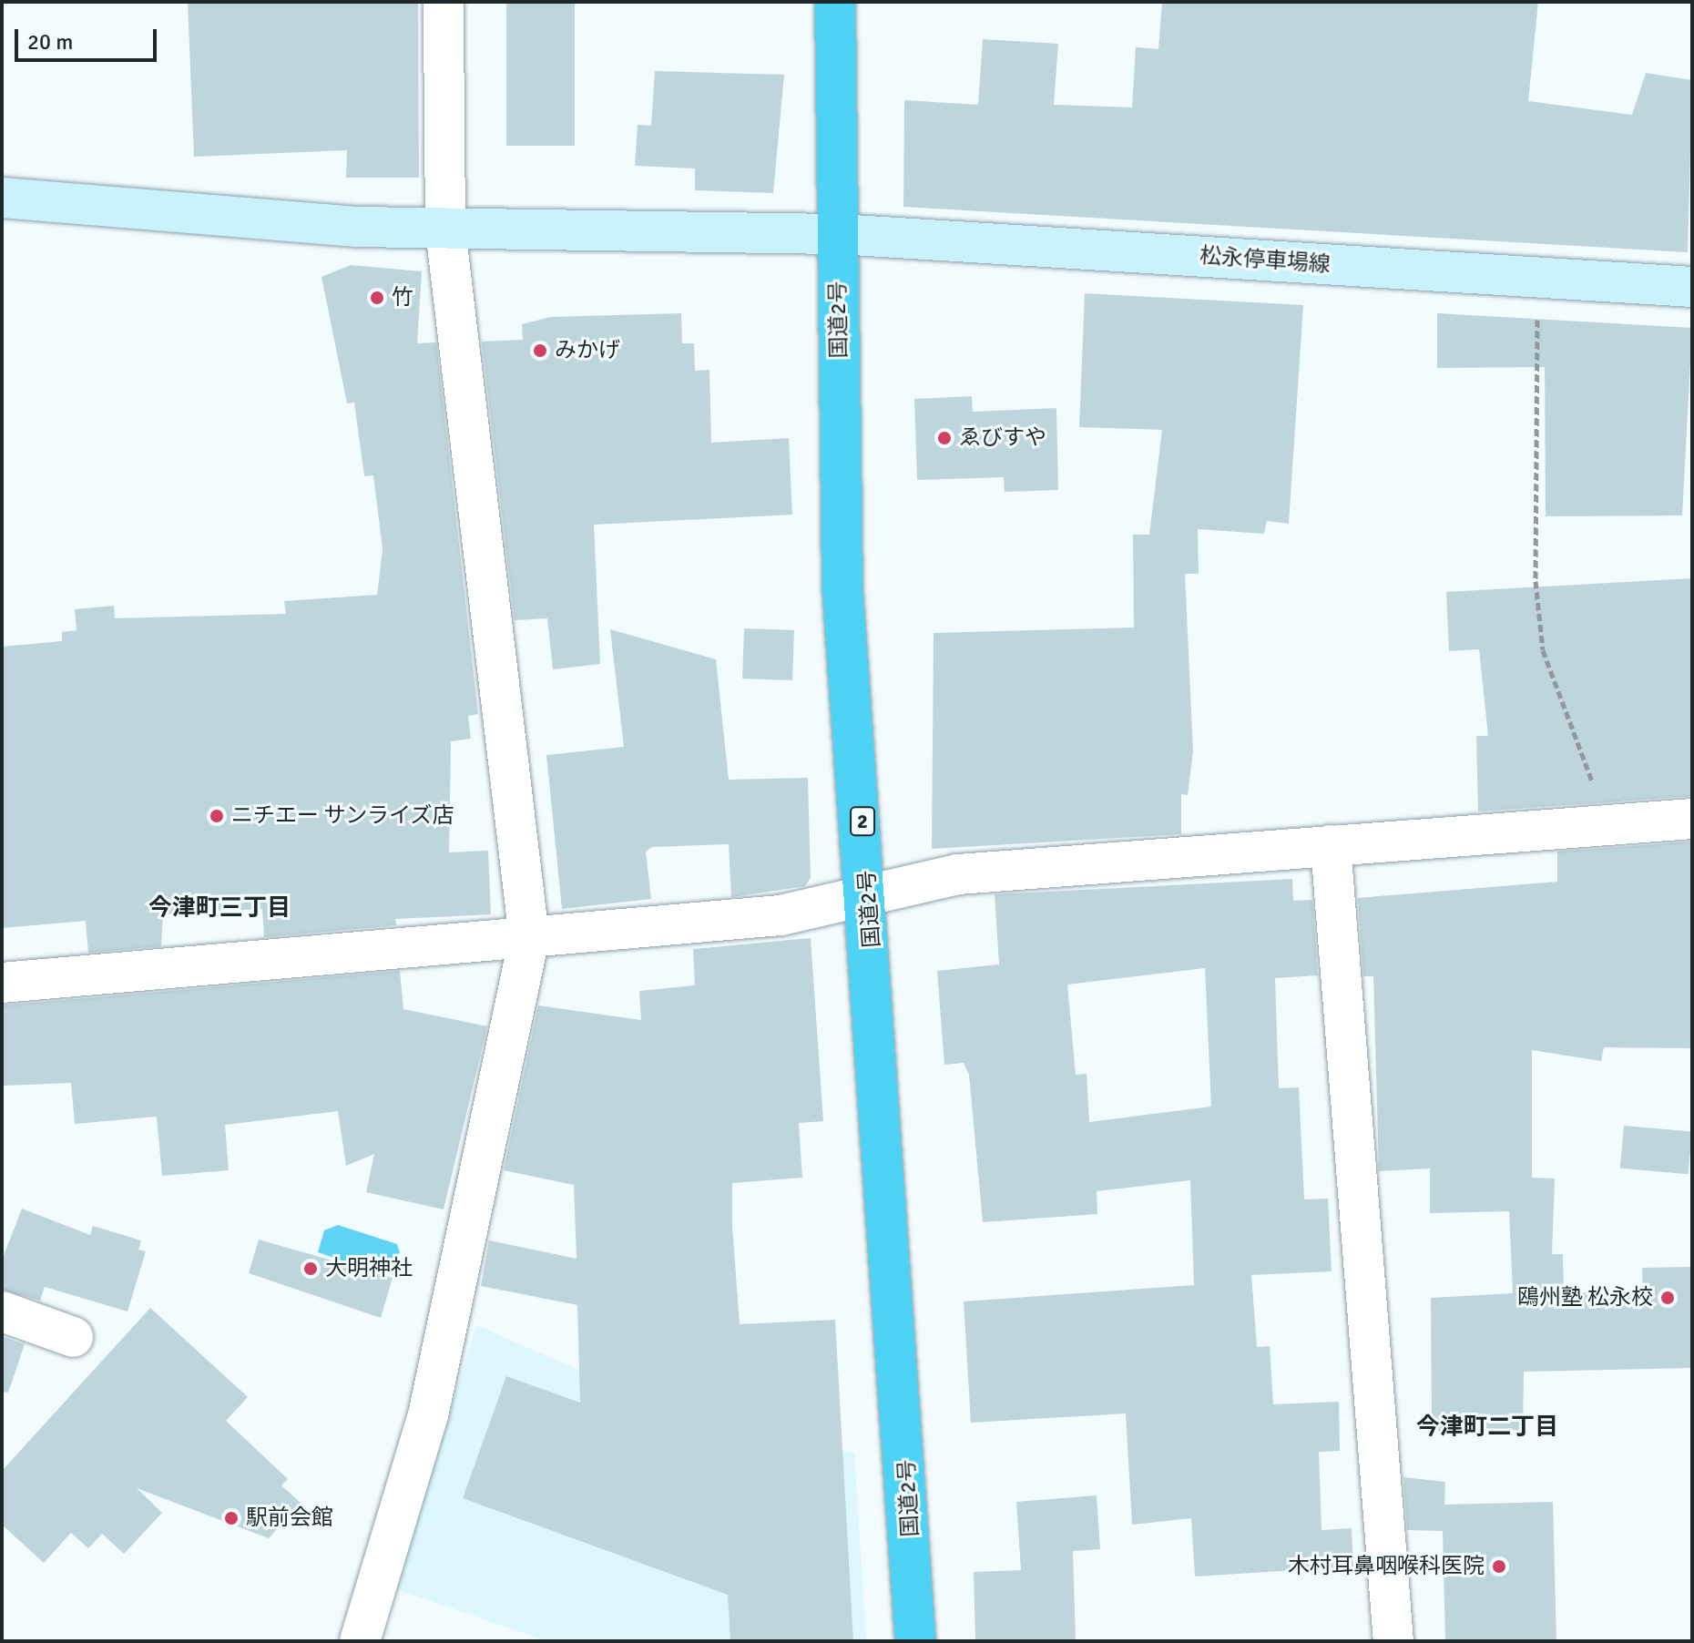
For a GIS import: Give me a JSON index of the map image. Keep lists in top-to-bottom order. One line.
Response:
{"streets":{"highway":["国道2号","2"],"street":["松永停車場線"]},"crossings":[["松永停車場線","国道2号"]],"districts":["今津町三丁目","今津町二丁目"],"places":["竹","みかげ","ゑびすや","ニチエー サンライズ店","大明神社","鴎州塾 松永校","駅前会館","木村耳鼻咽喉科医院"],"scale_bar":"20 m"}
